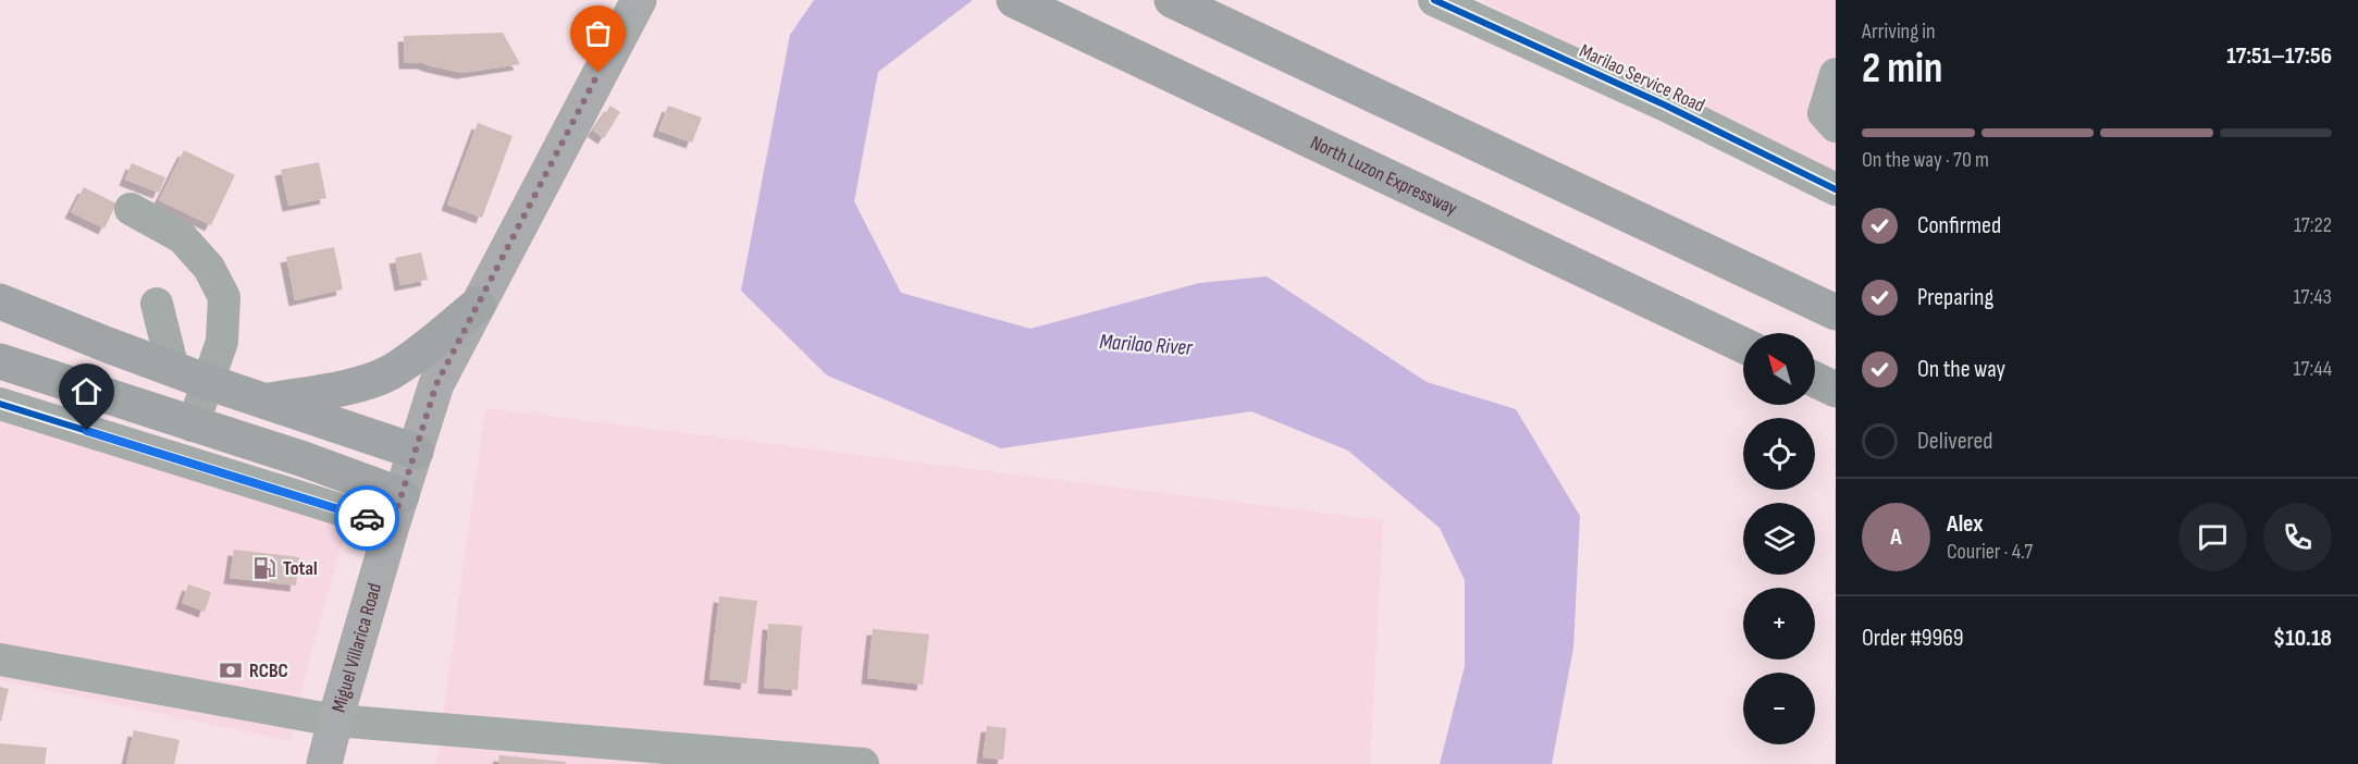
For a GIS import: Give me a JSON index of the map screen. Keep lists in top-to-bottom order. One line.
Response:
{"streets":{"highway":["North Luzon Expressway"],"main road":["Miguel Villarica Road"],"street":["Marilao Service Road"]},"water":["Marilao River"],"places":{"fuel station":["Total"],"bank":["RCBC"]},"north":"top left","page":{"heading":["2 min","Arriving in","17:51–17:56"],"panel":["Alex","Courier · 4.7","Order #9969","$10.18"],"bar":"On the way · 70 m","list":[["Confirmed","17:22"],["Preparing","17:43"],["On the way","17:44"],"Delivered"],"map_buttons":["+","−"],"round":"A"}}
